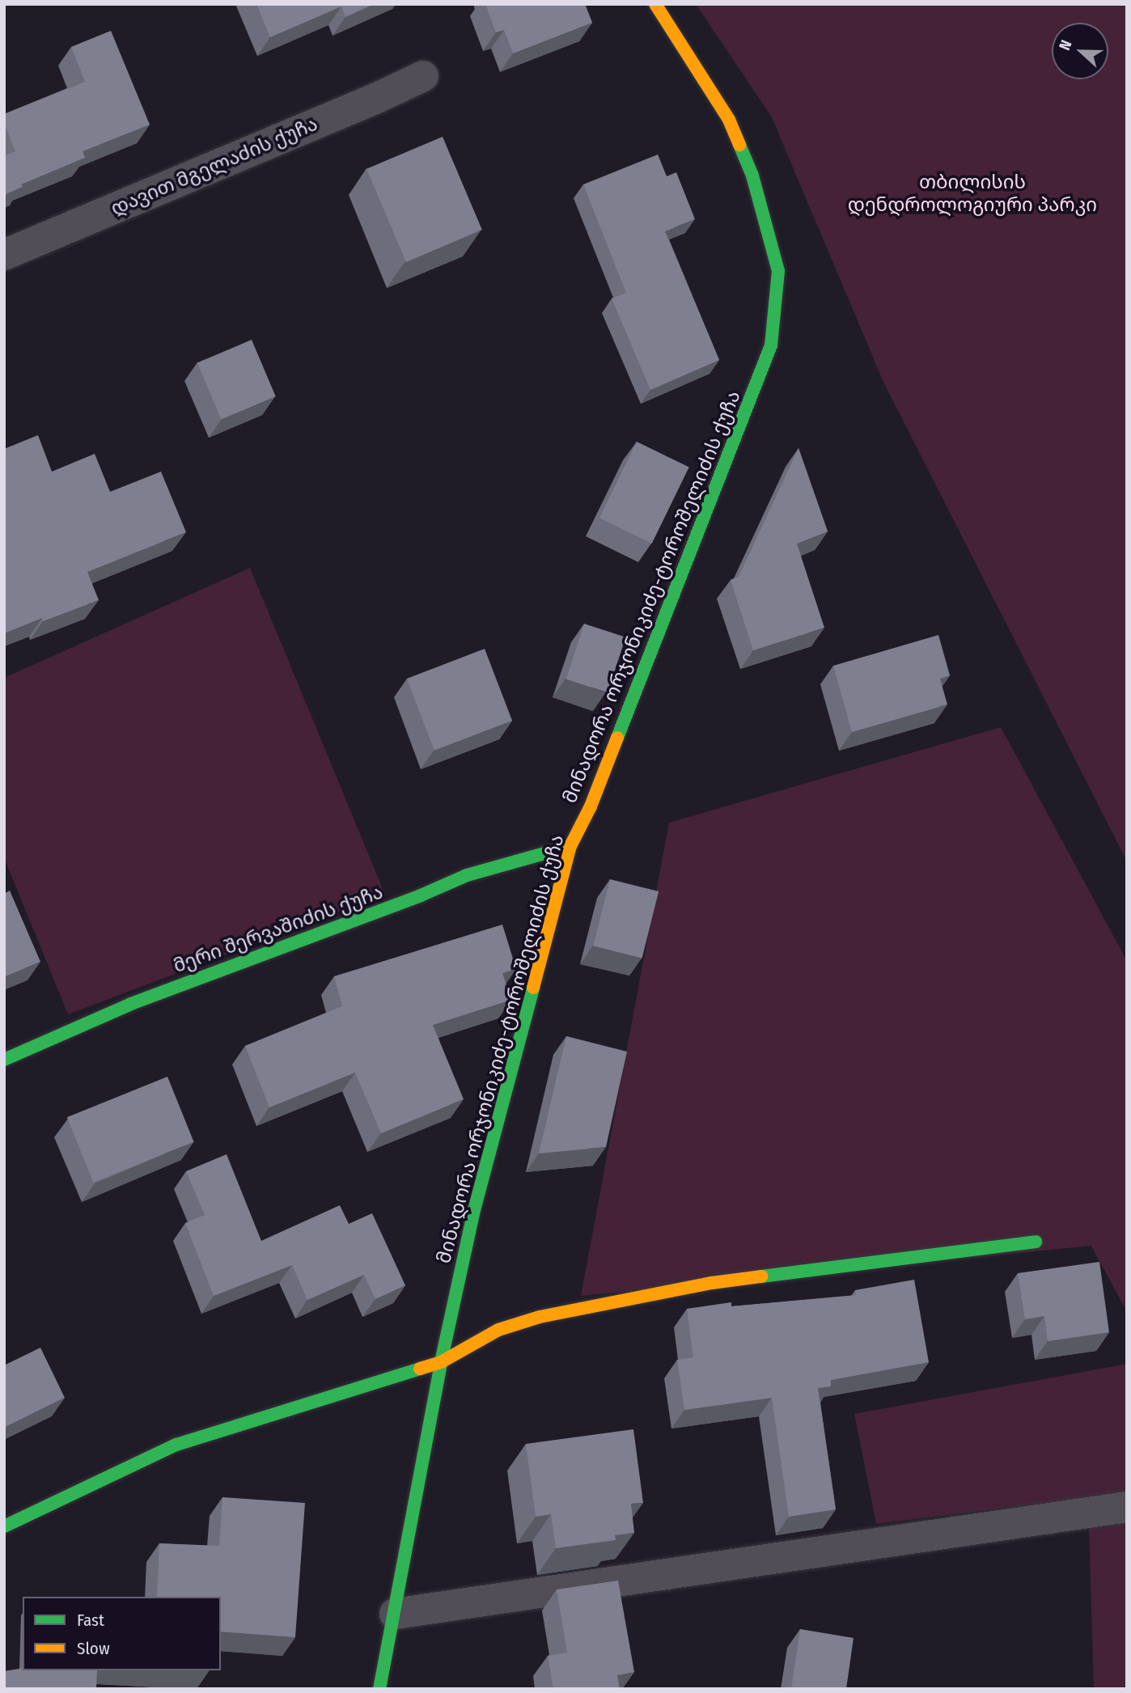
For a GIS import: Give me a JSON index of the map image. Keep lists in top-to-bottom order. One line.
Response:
{"streets":{"street":["დავით მგელაძის ქუჩა","მინადორა ორჯონიკიძე-ტოროშელიძის ქუჩა","მერი შერვაშიძის ქუჩა"]},"crossings":[["მინადორა ორჯონიკიძე-ტოროშელიძის ქუჩა","მერი შერვაშიძის ქუჩა"]],"parks":["თბილისის დენდროლოგიური პარკი"],"legend":["Fast","Slow"],"north":"left"}
